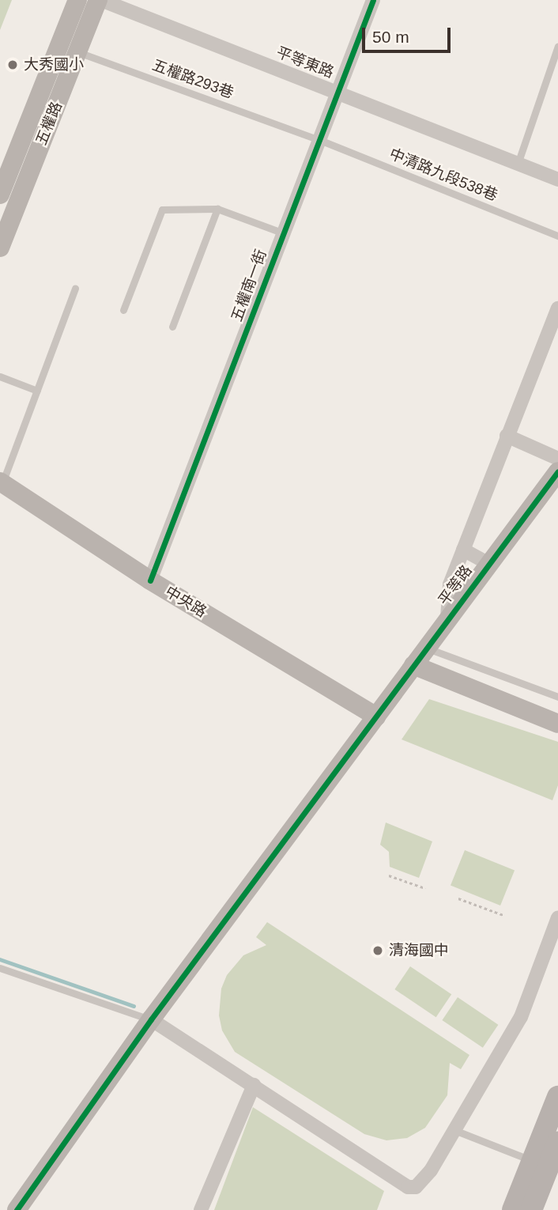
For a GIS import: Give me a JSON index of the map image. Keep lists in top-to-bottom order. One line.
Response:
{"streets":{"street":["平等東路","五權路","五權南一街","平等路","中央路"],"lane":["五權路293巷","中清路九段538巷"]},"crossings":[["平等東路","五權路"],["平等東路","五權南一街"],["五權路293巷","五權路"],["五權路293巷","中清路九段538巷"],["五權路293巷","五權南一街"],["中清路九段538巷","五權南一街"],["五權南一街","中央路"],["平等路","中央路"]],"places":["大秀國小","清海國中"],"scale_bar":"50 m"}
